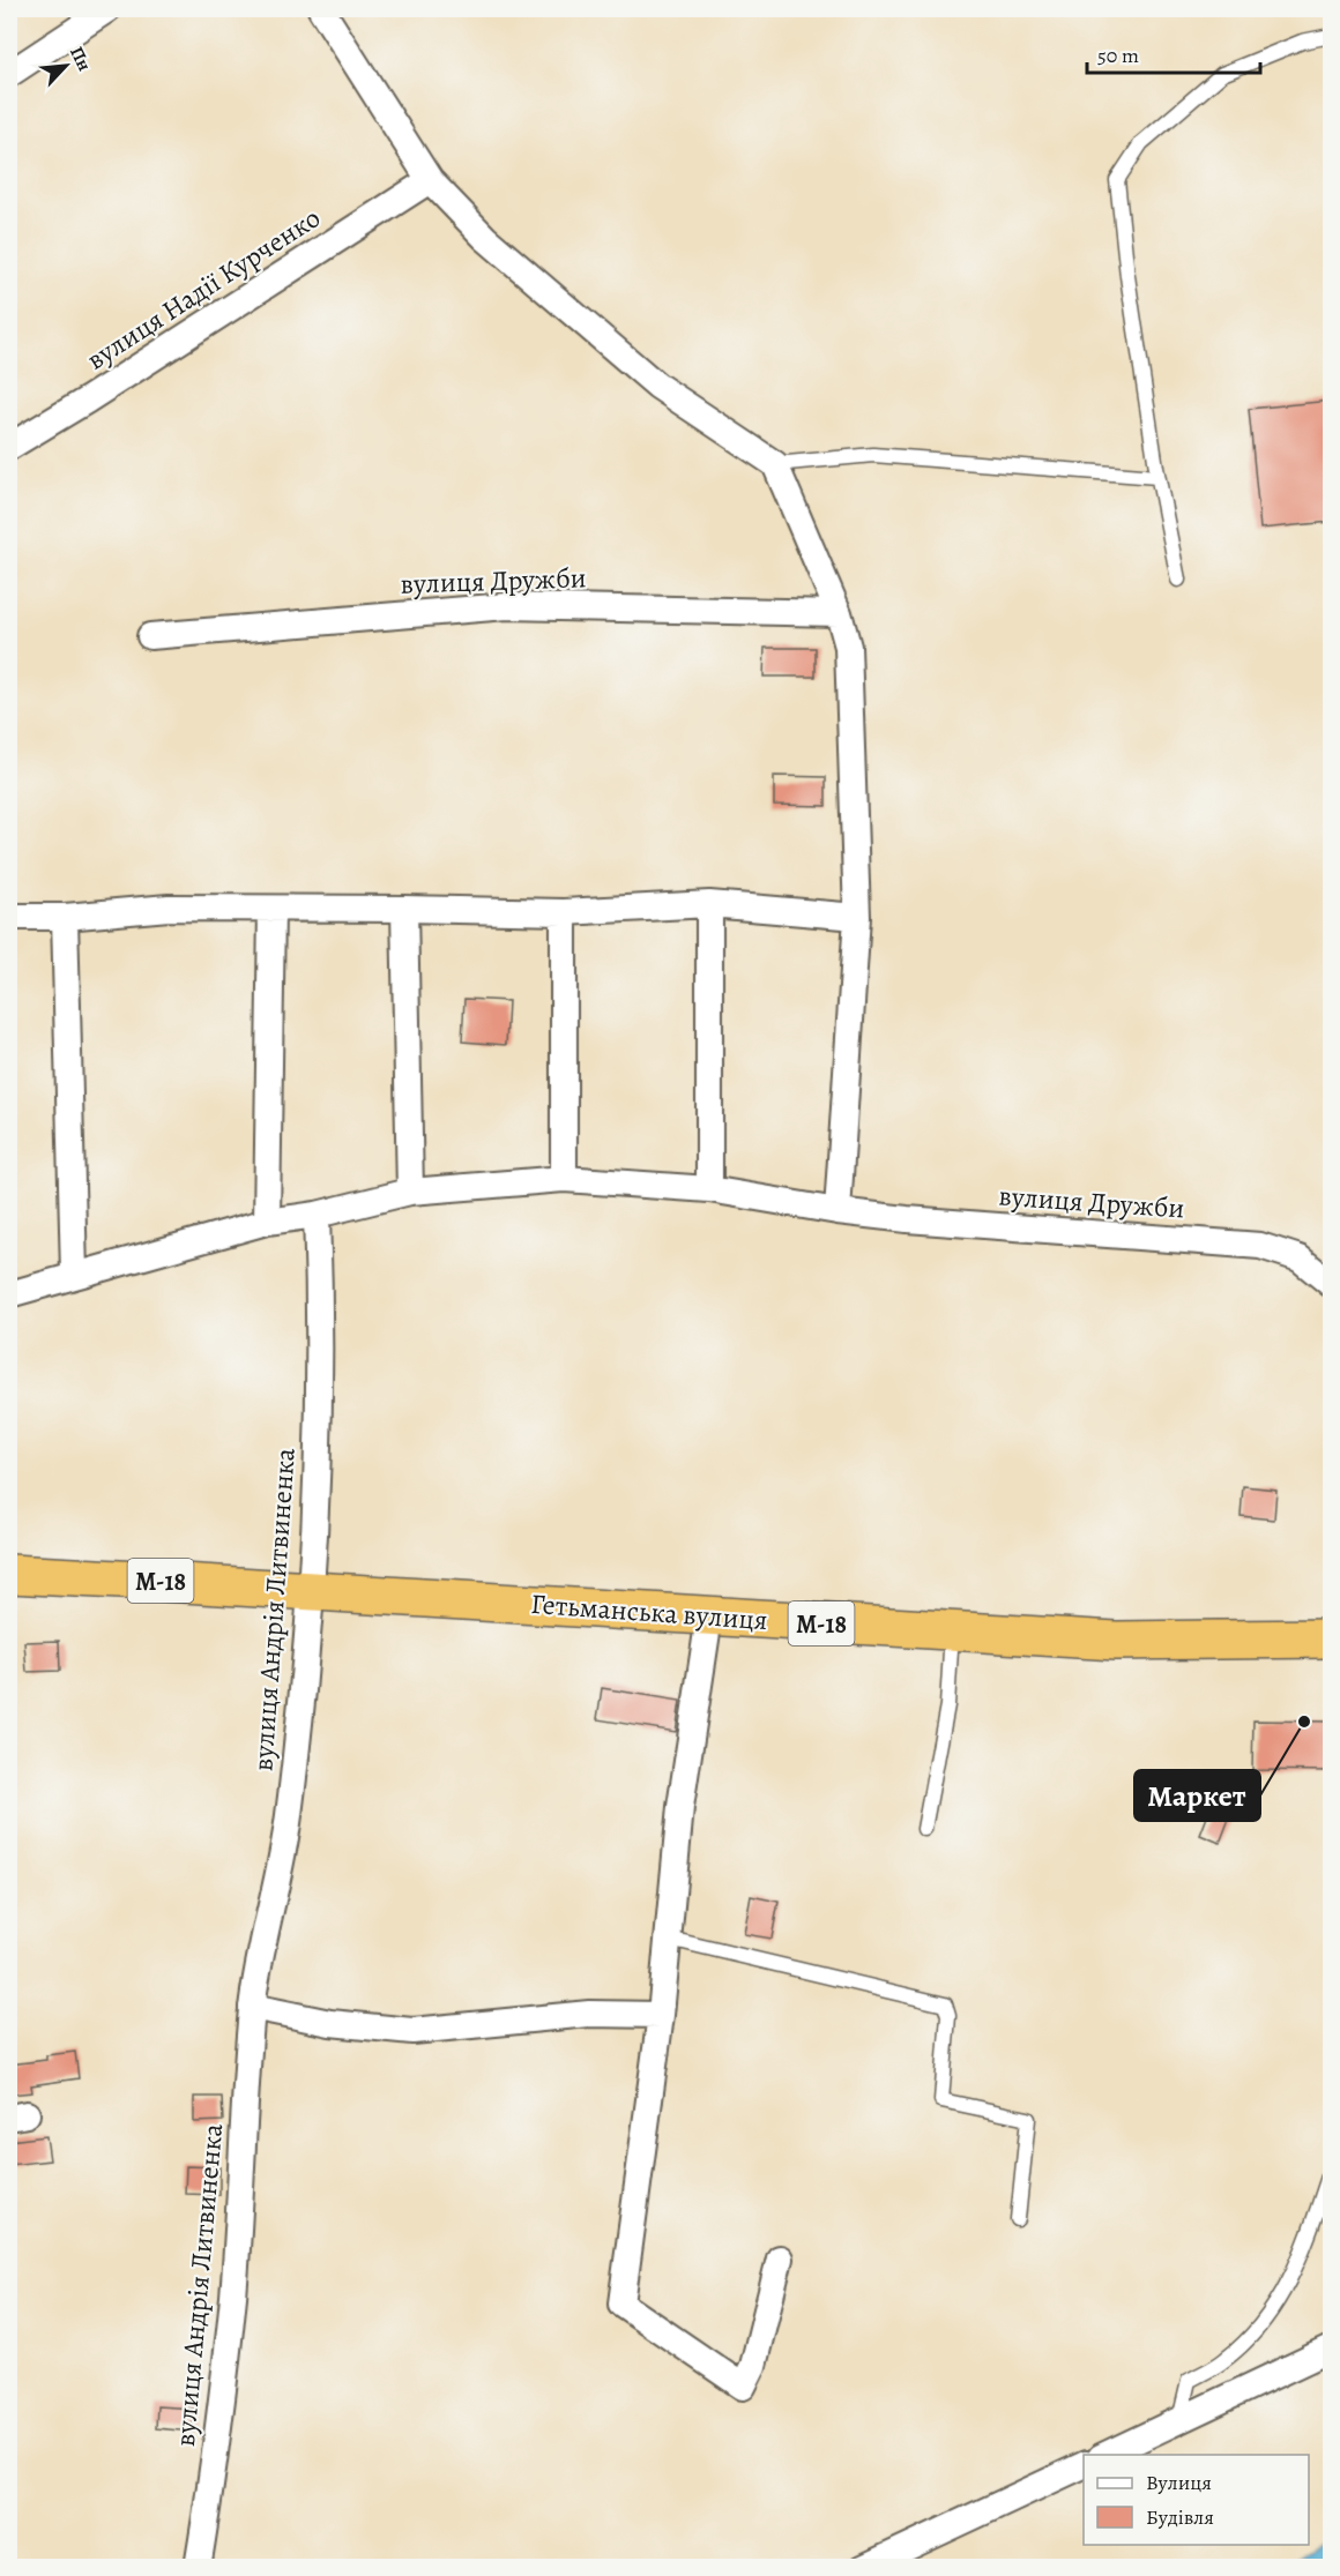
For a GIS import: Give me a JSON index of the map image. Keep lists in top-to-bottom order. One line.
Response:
{"streets":{"highway":["М-18","Гетьманська вулиця"],"street":["вулиця Надії Курченко","вулиця Дружби","вулиця Андрія Литвиненка"]},"crossings":[["вулиця Дружби","вулиця Андрія Литвиненка"],["вулиця Андрія Литвиненка","Гетьманська вулиця"]],"places":["Маркет"],"legend":["Вулиця","Будівля"],"scale_bar":"50 m","north":"top right"}
